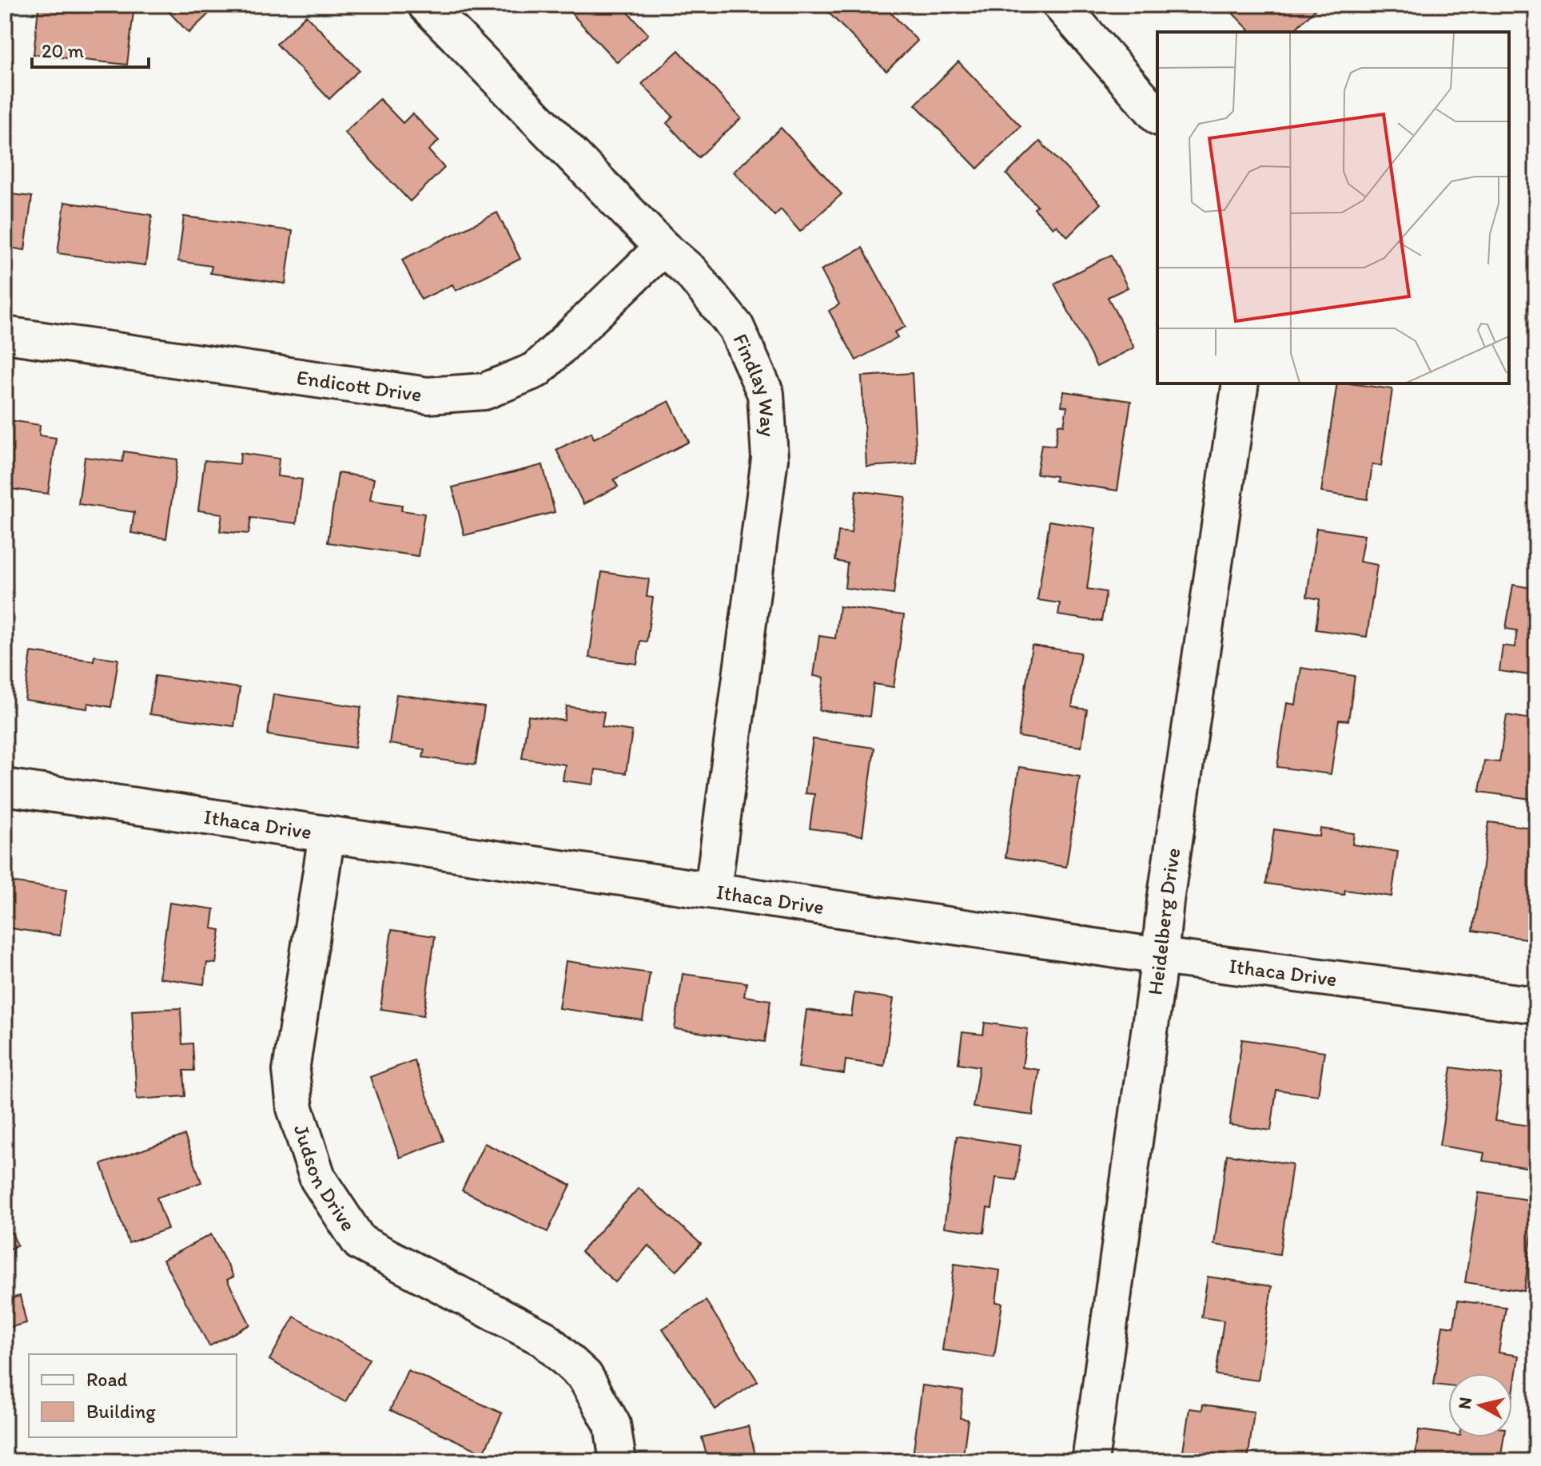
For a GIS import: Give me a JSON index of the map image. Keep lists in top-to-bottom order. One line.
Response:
{"streets":{"street":["Endicott Drive","Findlay Way","Ithaca Drive","Heidelberg Drive","Judson Drive"]},"crossings":[["Endicott Drive","Findlay Way"],["Findlay Way","Ithaca Drive"],["Ithaca Drive","Heidelberg Drive"],["Ithaca Drive","Judson Drive"]],"legend":["Road","Building"],"scale_bar":"20 m","north":"left"}
